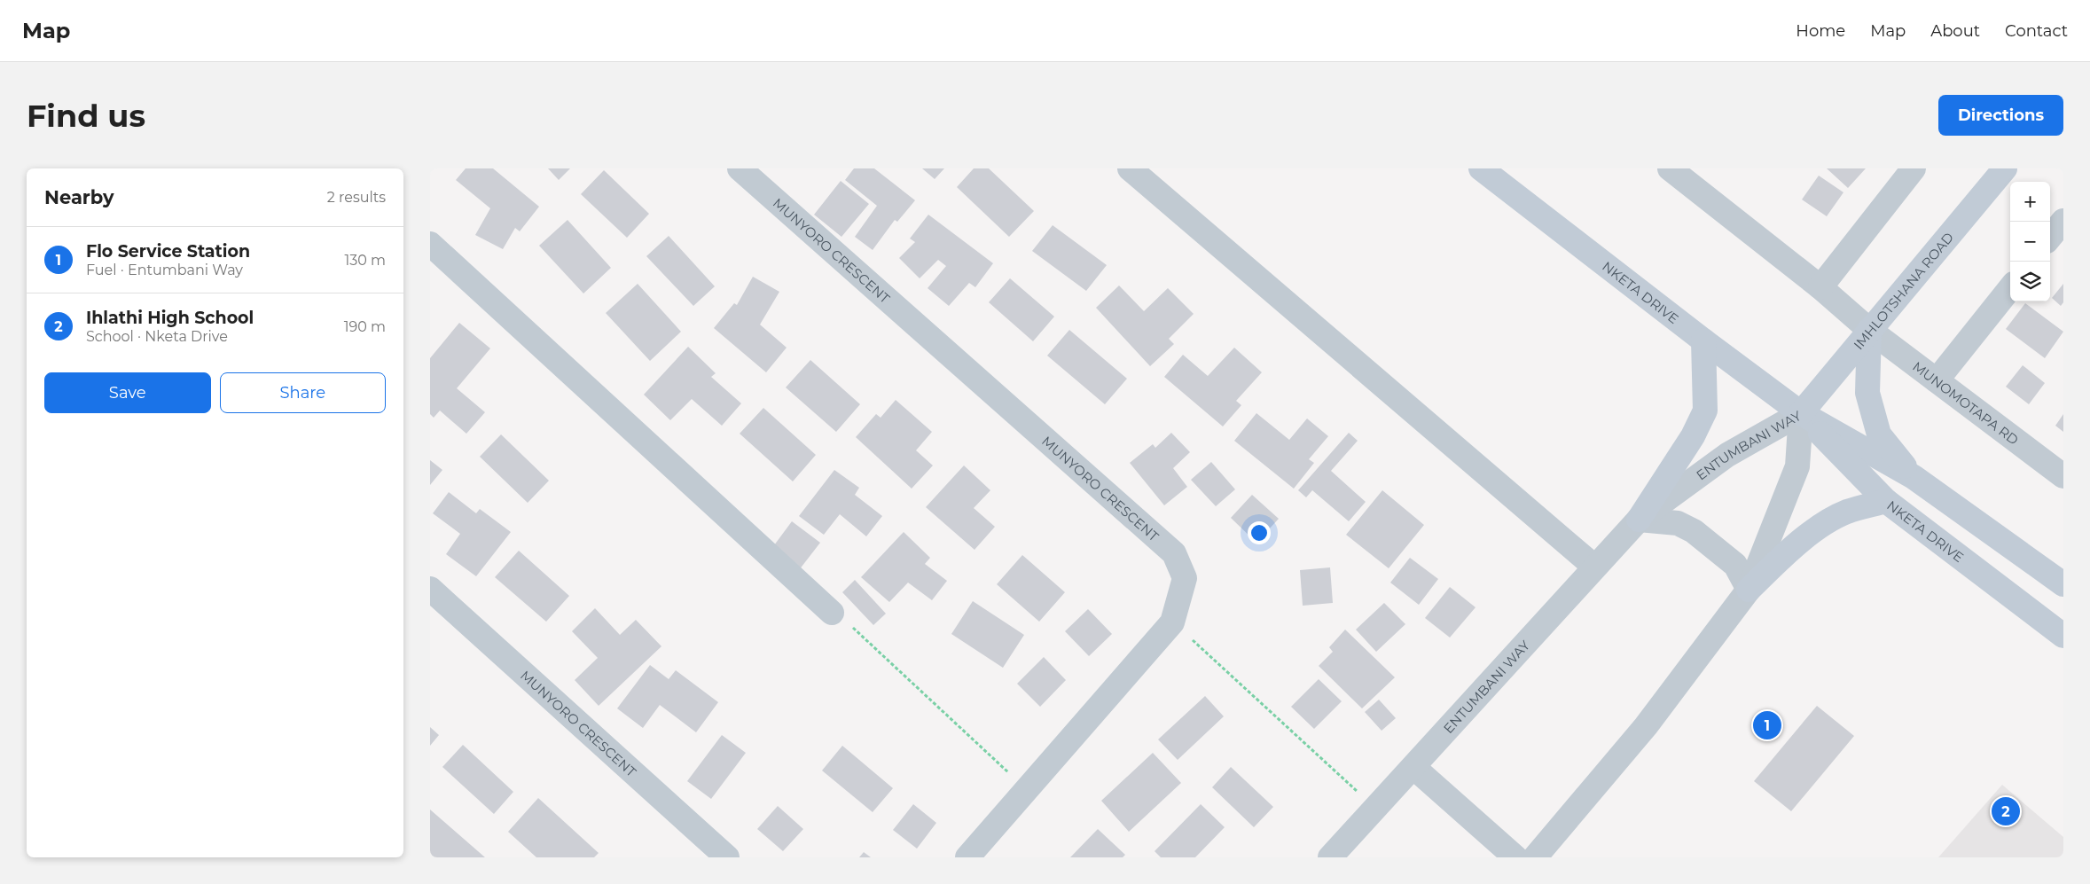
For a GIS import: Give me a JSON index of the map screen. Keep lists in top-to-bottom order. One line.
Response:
{"streets":{"street":["MUNYORO CRESCENT","IMHLOTSHANA ROAD","NKETA DRIVE","MUNOMOTAPA RD","ENTUMBANI WAY"]},"crossings":[["IMHLOTSHANA ROAD","NKETA DRIVE"],["IMHLOTSHANA ROAD","MUNOMOTAPA RD"],["IMHLOTSHANA ROAD","ENTUMBANI WAY"],["NKETA DRIVE","ENTUMBANI WAY"]],"page":{"header":"Map","nav":["Home","Map","About","Contact"],"buttons":["Directions",["Save","Share"]],"title":"Find us","heading":["Nearby","2 results"],"map_buttons":["+","−"],"list":[{"mark":"1","name":"Flo Service Station","note":"Fuel · Entumbani Way","value":"130 m"},{"mark":"2","name":"Ihlathi High School","note":"School · Nketa Drive","value":"190 m"}],"pins":["1","2"]}}
